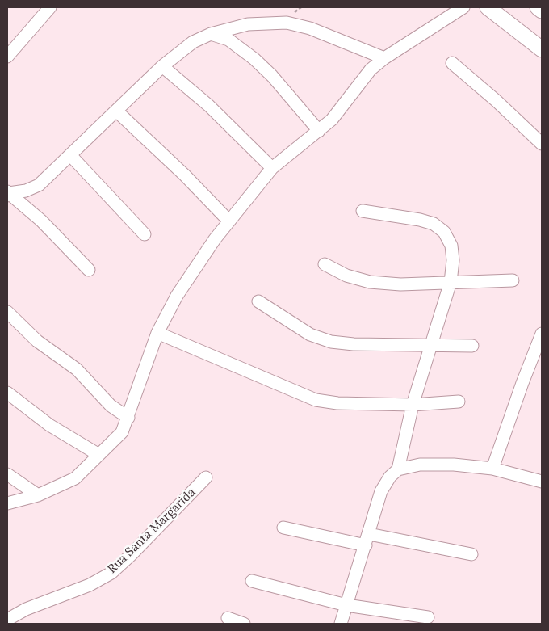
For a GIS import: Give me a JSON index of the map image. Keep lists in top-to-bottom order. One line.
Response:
{"streets":{"street":["Rua Santa Margarida"]}}
